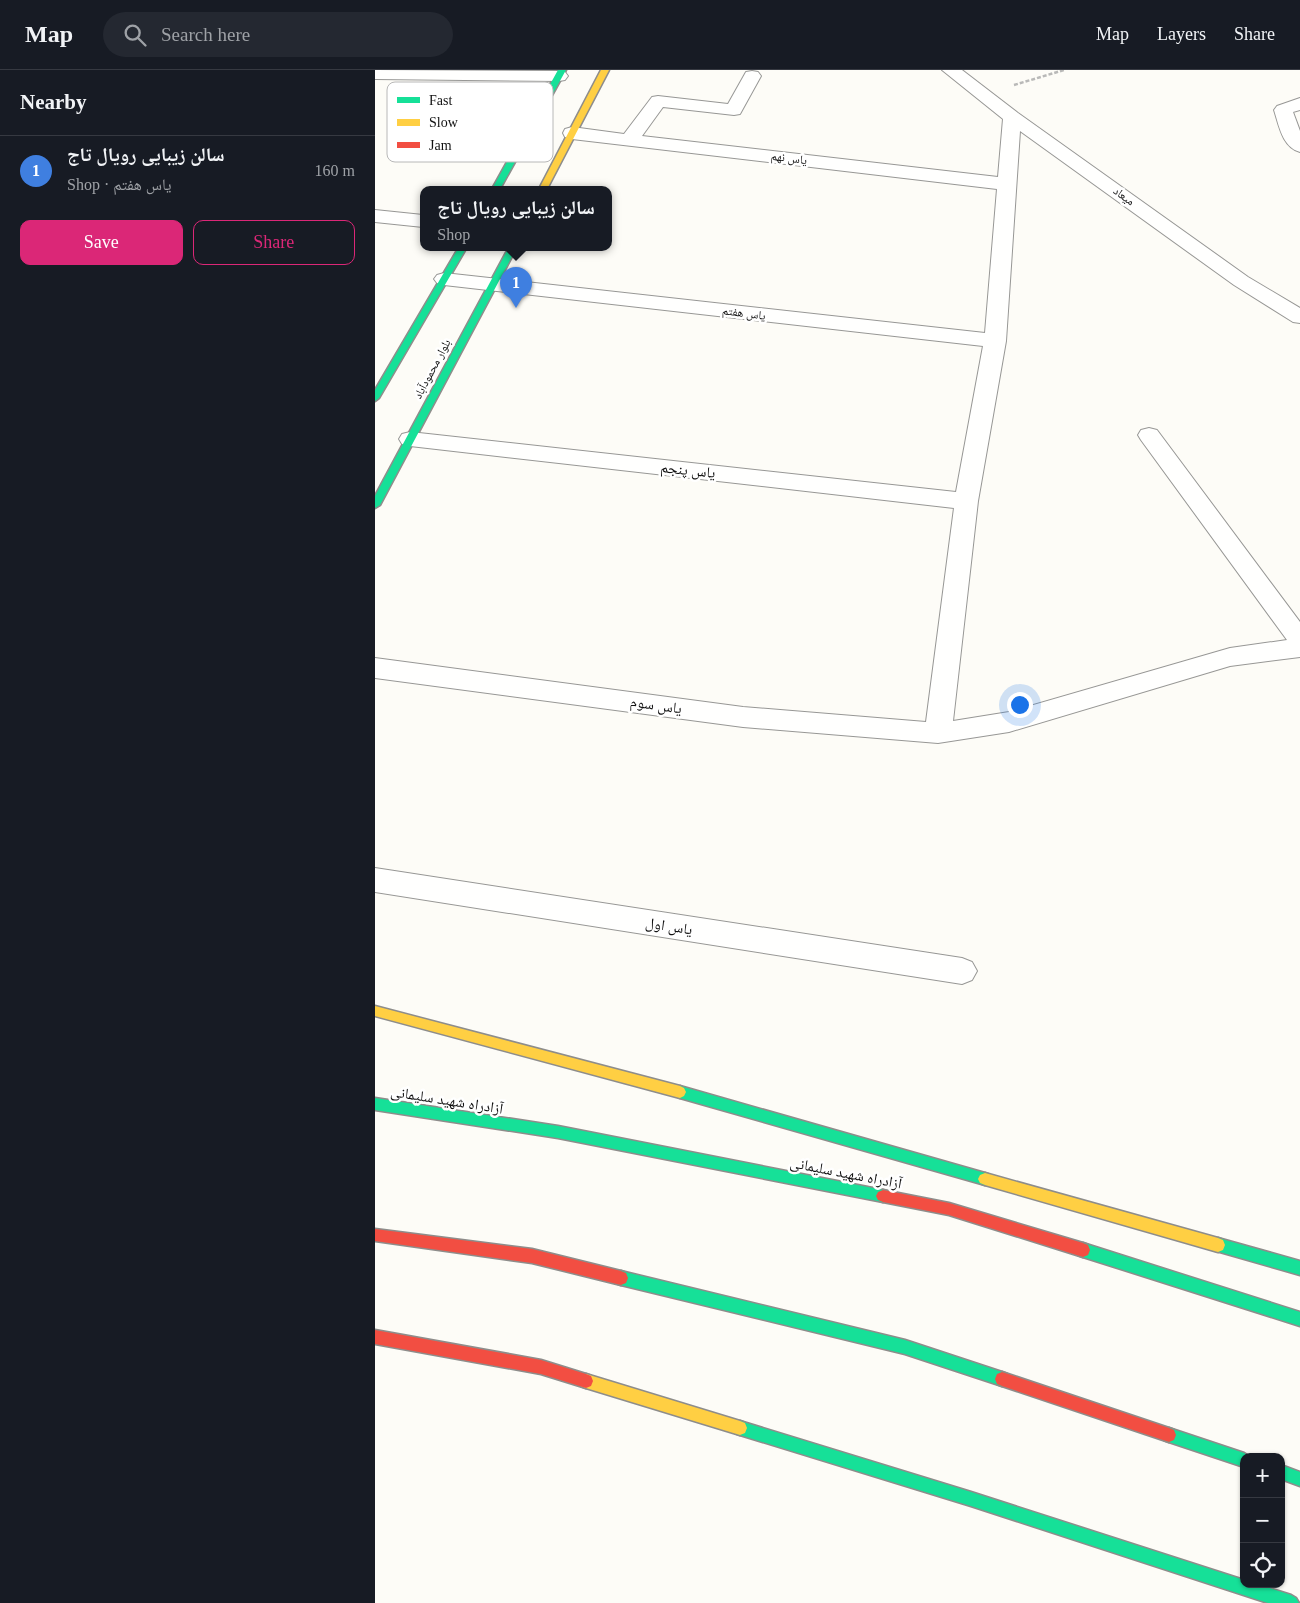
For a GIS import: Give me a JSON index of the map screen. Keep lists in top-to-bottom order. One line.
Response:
{"streets":{"main road":["بلوار محمودآباد","آزادراه شهید سلیمانی"],"street":["یاس نهم","میعاد","یاس هفتم","یاس پنجم","یاس سوم","یاس اول"]},"crossings":[["یاس هفتم","بلوار محمودآباد"],["بلوار محمودآباد","یاس پنجم"]],"legend":["Fast","Slow","Jam"],"page":{"header":"Map","search":"Search here","nav":["Map","Layers","Share"],"heading":"Nearby","list":[{"mark":"1","name":"سالن زیبایی رویال تاج","note":"Shop · یاس هفتم","value":"160 m"}],"popup":["سالن زیبایی رویال تاج","Shop"],"buttons":["Save","Share"],"pins":"1","map_buttons":["+","−"]}}
